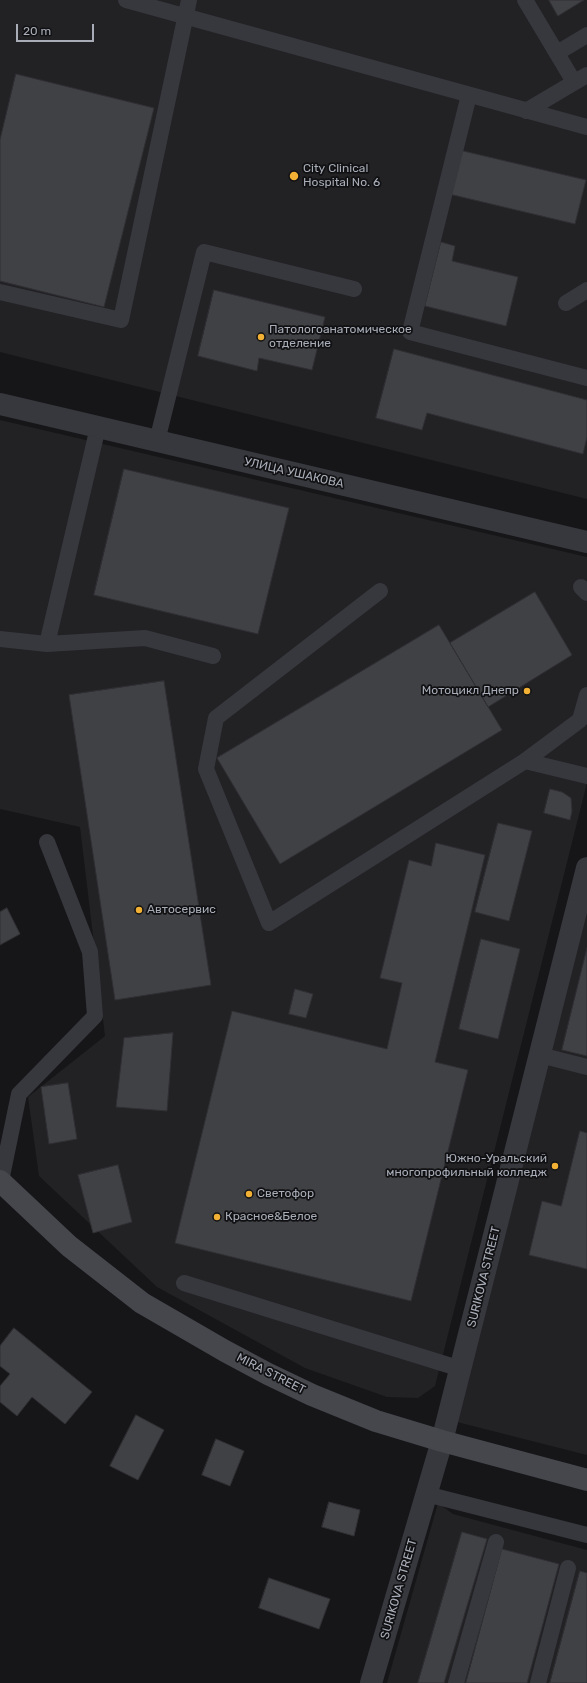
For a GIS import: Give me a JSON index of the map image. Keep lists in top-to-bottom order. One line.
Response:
{"streets":{"main road":["MIRA STREET"],"street":["УЛИЦА УШАКОВА","SURIKOVA STREET"]},"crossings":[["SURIKOVA STREET","MIRA STREET"]],"places":["City Clinical Hospital No. 6","Патологоанатомическое отделение","Мотоцикл Днепр","Автосервис","Южно-Уральский многопрофильный колледж","Светофор","Красное&Белое"],"scale_bar":"20 m"}
